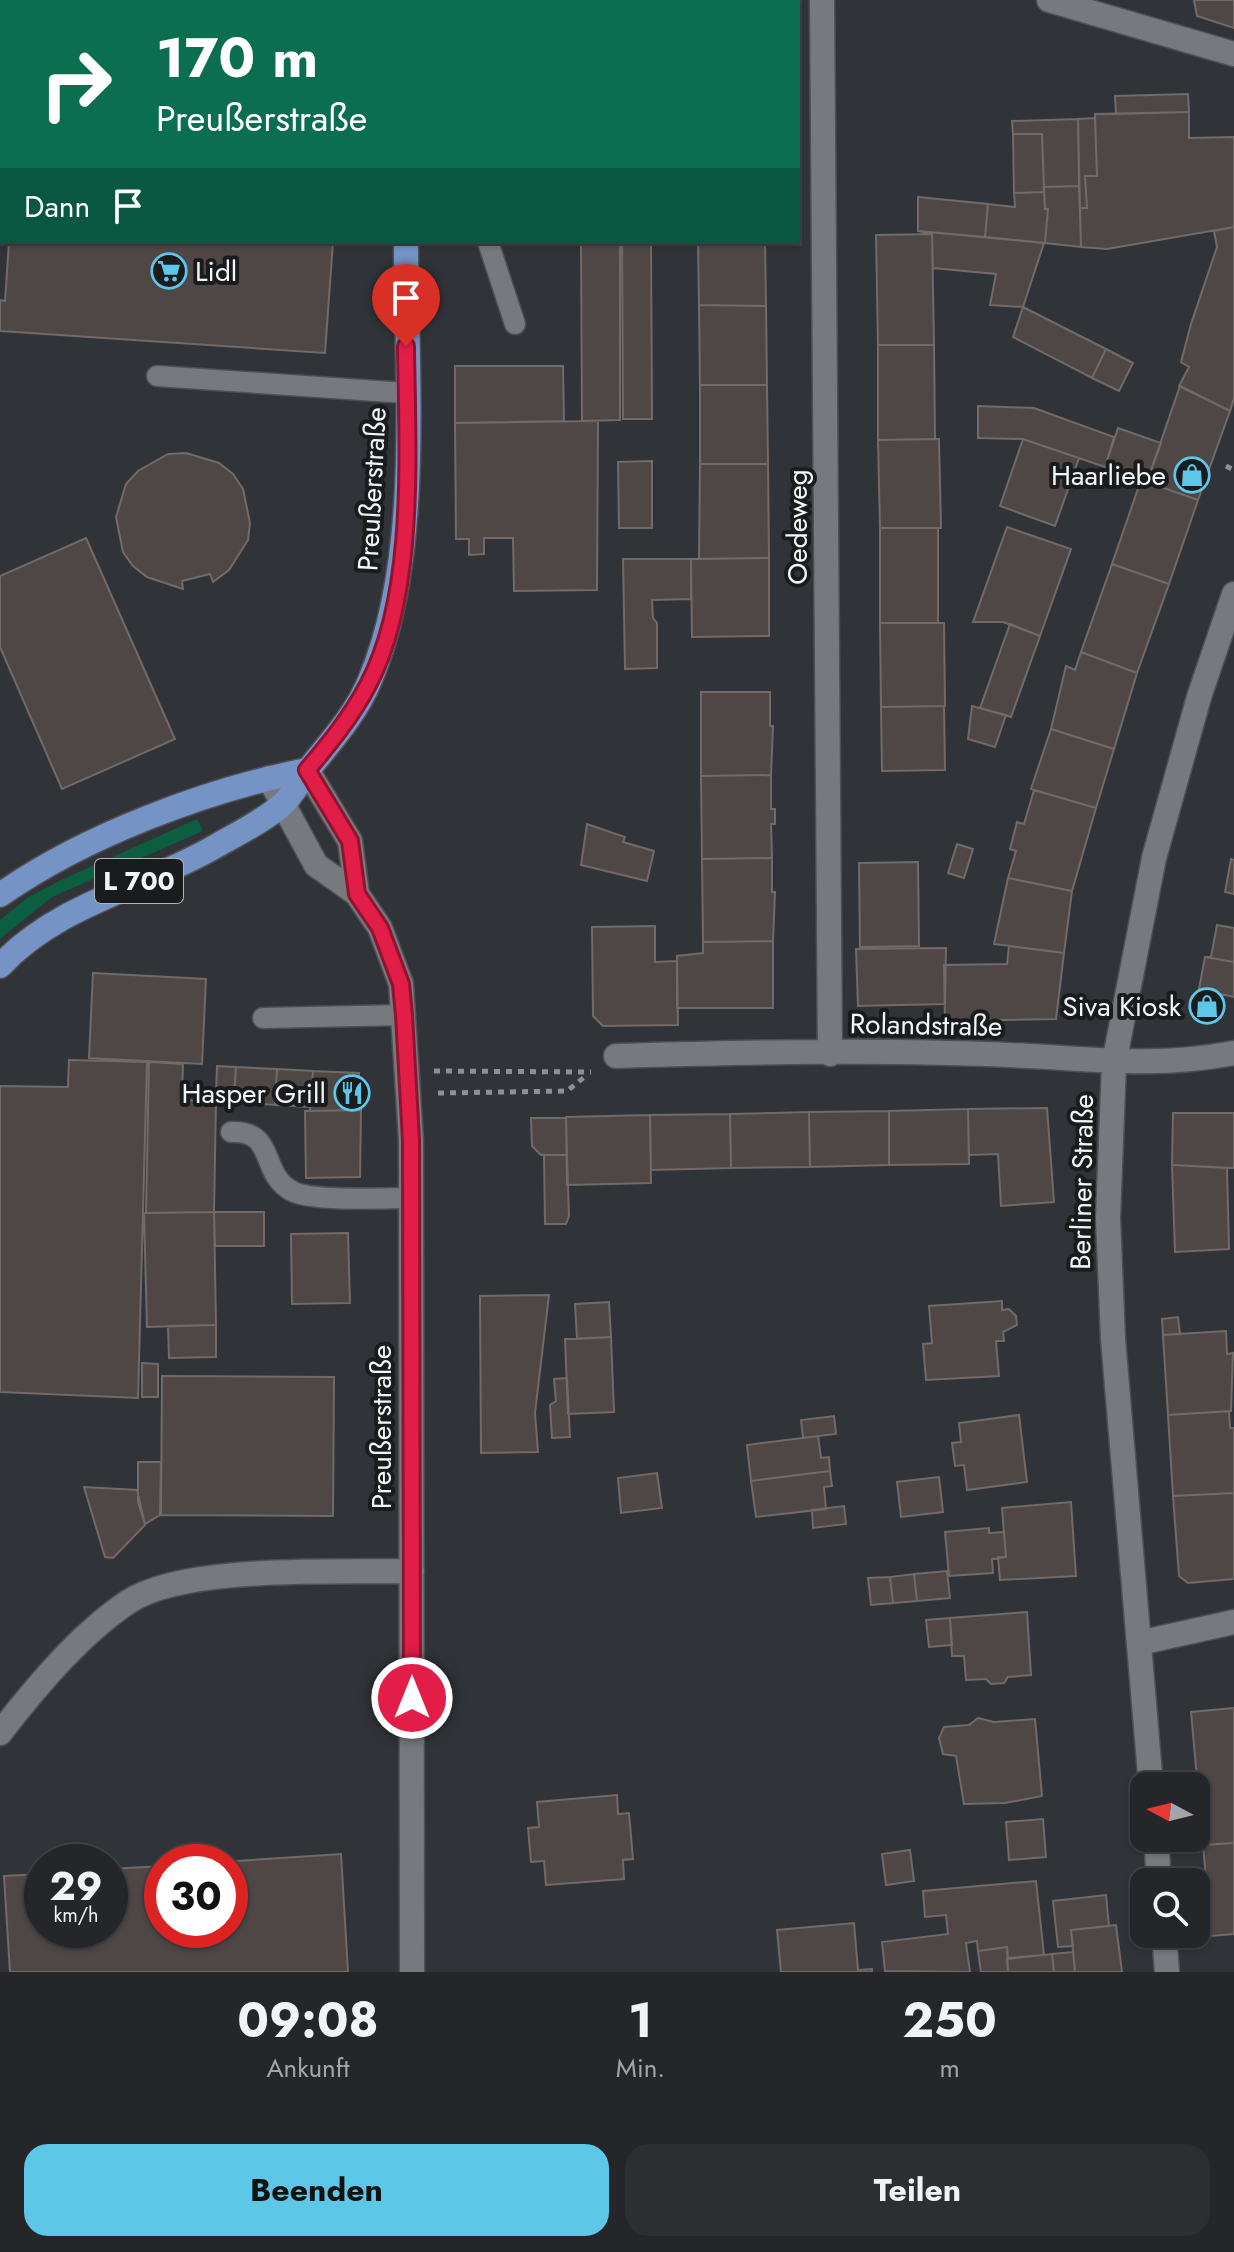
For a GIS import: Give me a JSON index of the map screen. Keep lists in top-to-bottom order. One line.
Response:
{"streets":{"main road":["Preußerstraße","L 700"],"street":["Oedeweg","Rolandstraße","Berliner Straße"]},"crossings":[["Preußerstraße","L 700"],["Oedeweg","Rolandstraße"],["Rolandstraße","Berliner Straße"]],"places":{"supermarket":["Lidl"],"shop":["Haarliebe","Siva Kiosk"],"restaurant":["Hasper Grill"]},"north":"left","page":{"turn":["170 m","Preußerstraße"],"then":"Dann","speed":"29 km/h","limit":"30","eta":["09:08","Ankunft","1","Min.","250","m"],"buttons":["Beenden","Teilen"]}}
